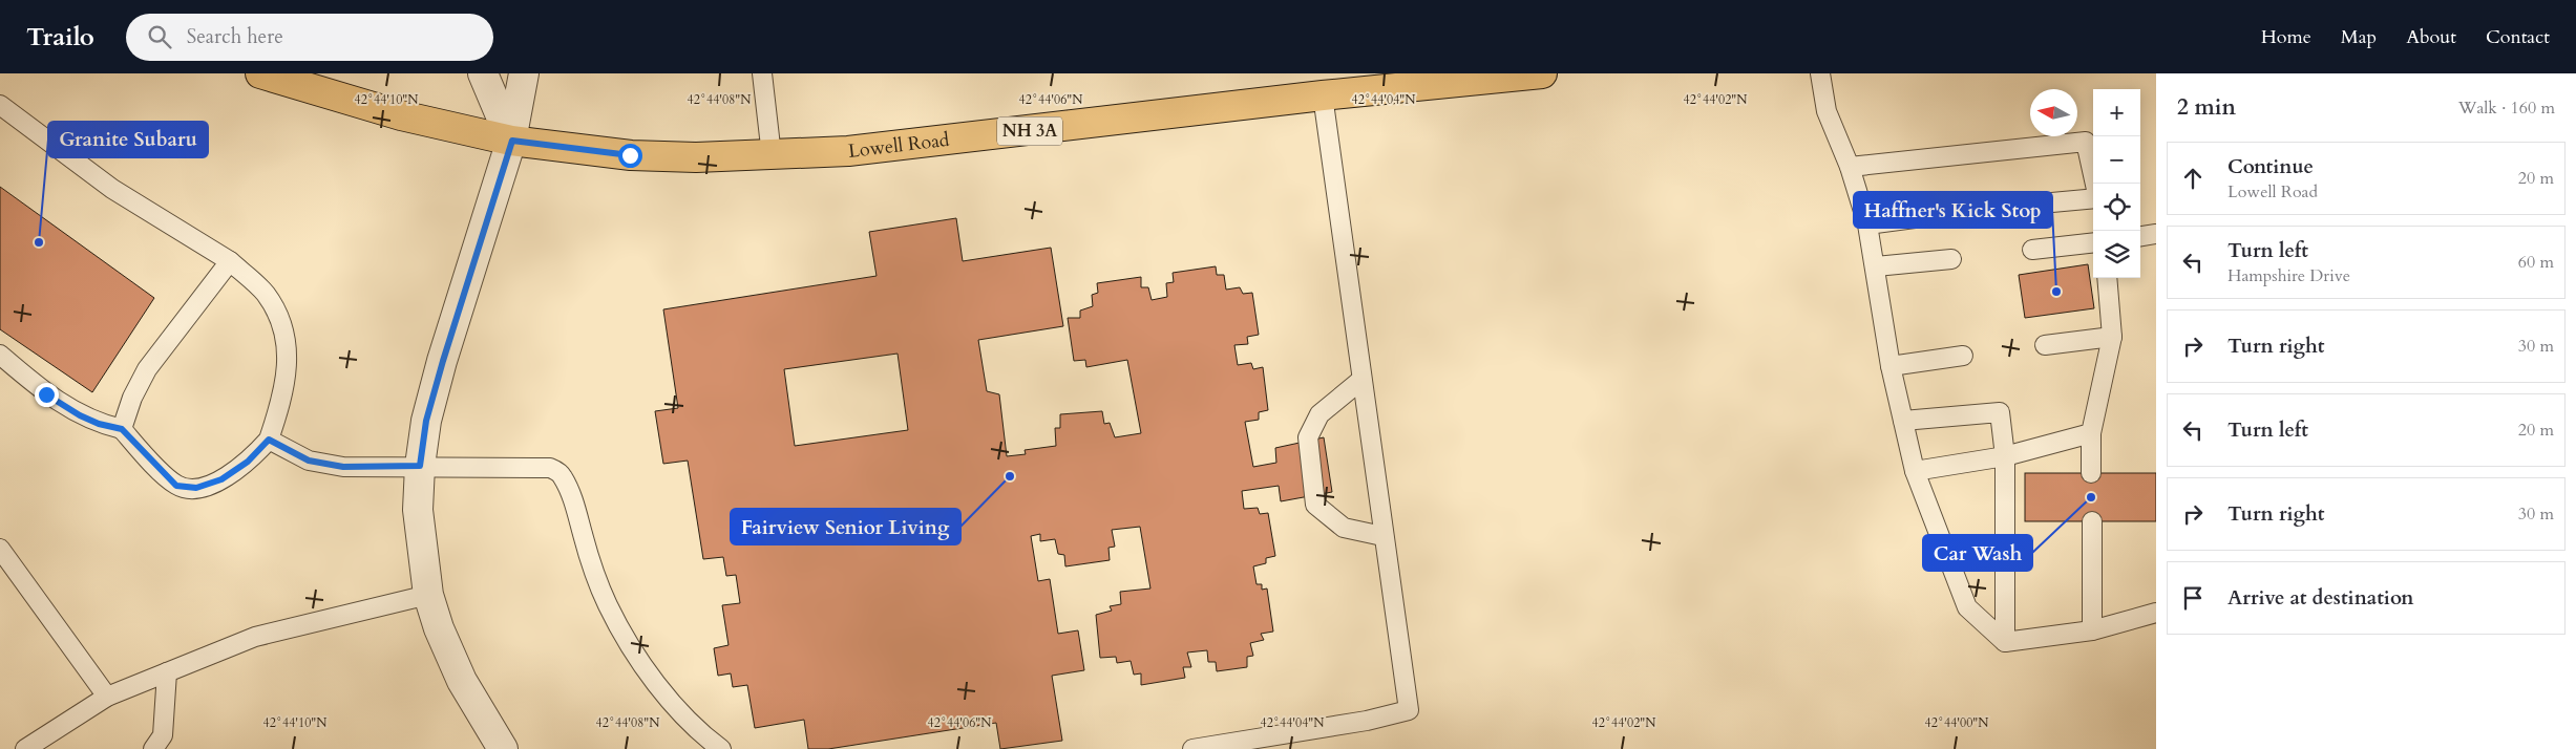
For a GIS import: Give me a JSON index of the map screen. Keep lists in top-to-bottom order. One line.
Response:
{"streets":{"main road":["NH 3A","Lowell Road"]},"places":["Granite Subaru","Haffner's Kick Stop","Fairview Senior Living","Car Wash"],"north":"left","page":{"header":"Trailo","search":"Search here","nav":["Home","Map","About","Contact"],"heading":["2 min","Walk · 160 m"],"map_buttons":["+","−"],"list":[["Continue","Lowell Road","20 m"],["Turn left","Hampshire Drive","60 m"],["Turn right","30 m"],["Turn left","20 m"],["Turn right","30 m"],"Arrive at destination"]},"coordinates":["42°44'10\"N","42°44'08\"N","42°44'06\"N","42°44'04\"N","42°44'02\"N","42°44'00\"N"]}
